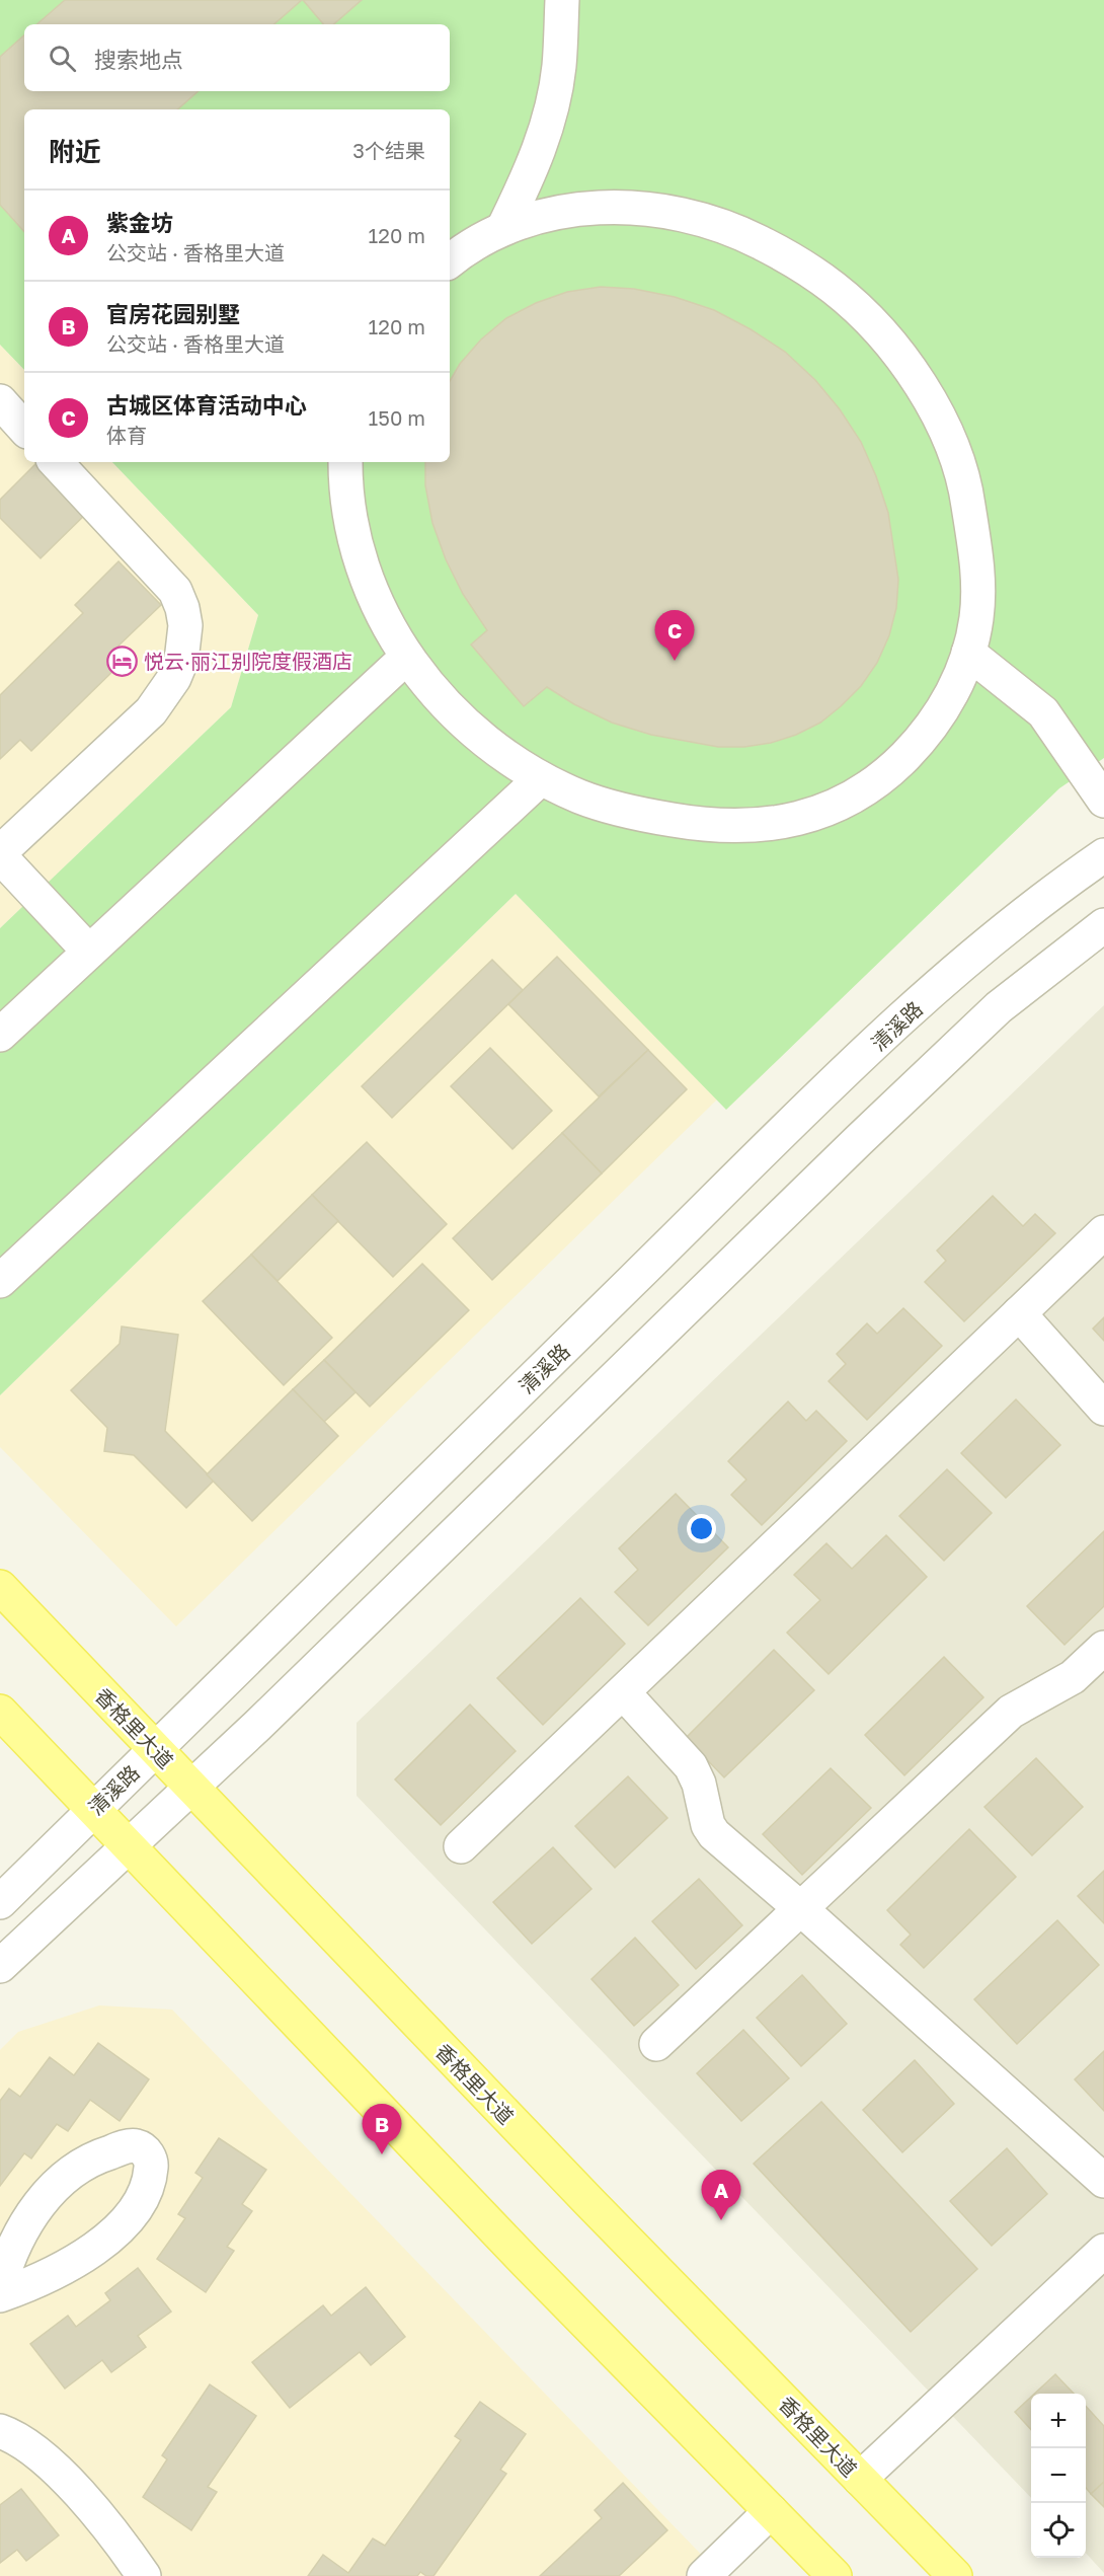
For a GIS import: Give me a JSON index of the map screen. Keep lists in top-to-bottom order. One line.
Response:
{"streets":{"main road":["香格里大道"],"street":["清溪路"]},"crossings":[["清溪路","香格里大道"]],"places":{"hotel":["悦云·丽江别院度假酒店"]},"page":{"search":"搜索地点","heading":["附近","3个结果"],"list":[{"mark":"A","name":"紫金坊","note":"公交站 · 香格里大道","value":"120 m"},{"mark":"B","name":"官房花园别墅","note":"公交站 · 香格里大道","value":"120 m"},{"mark":"C","name":"古城区体育活动中心","note":"体育","value":"150 m"}],"pins":["C","B","A"],"map_buttons":["+","−"]}}
